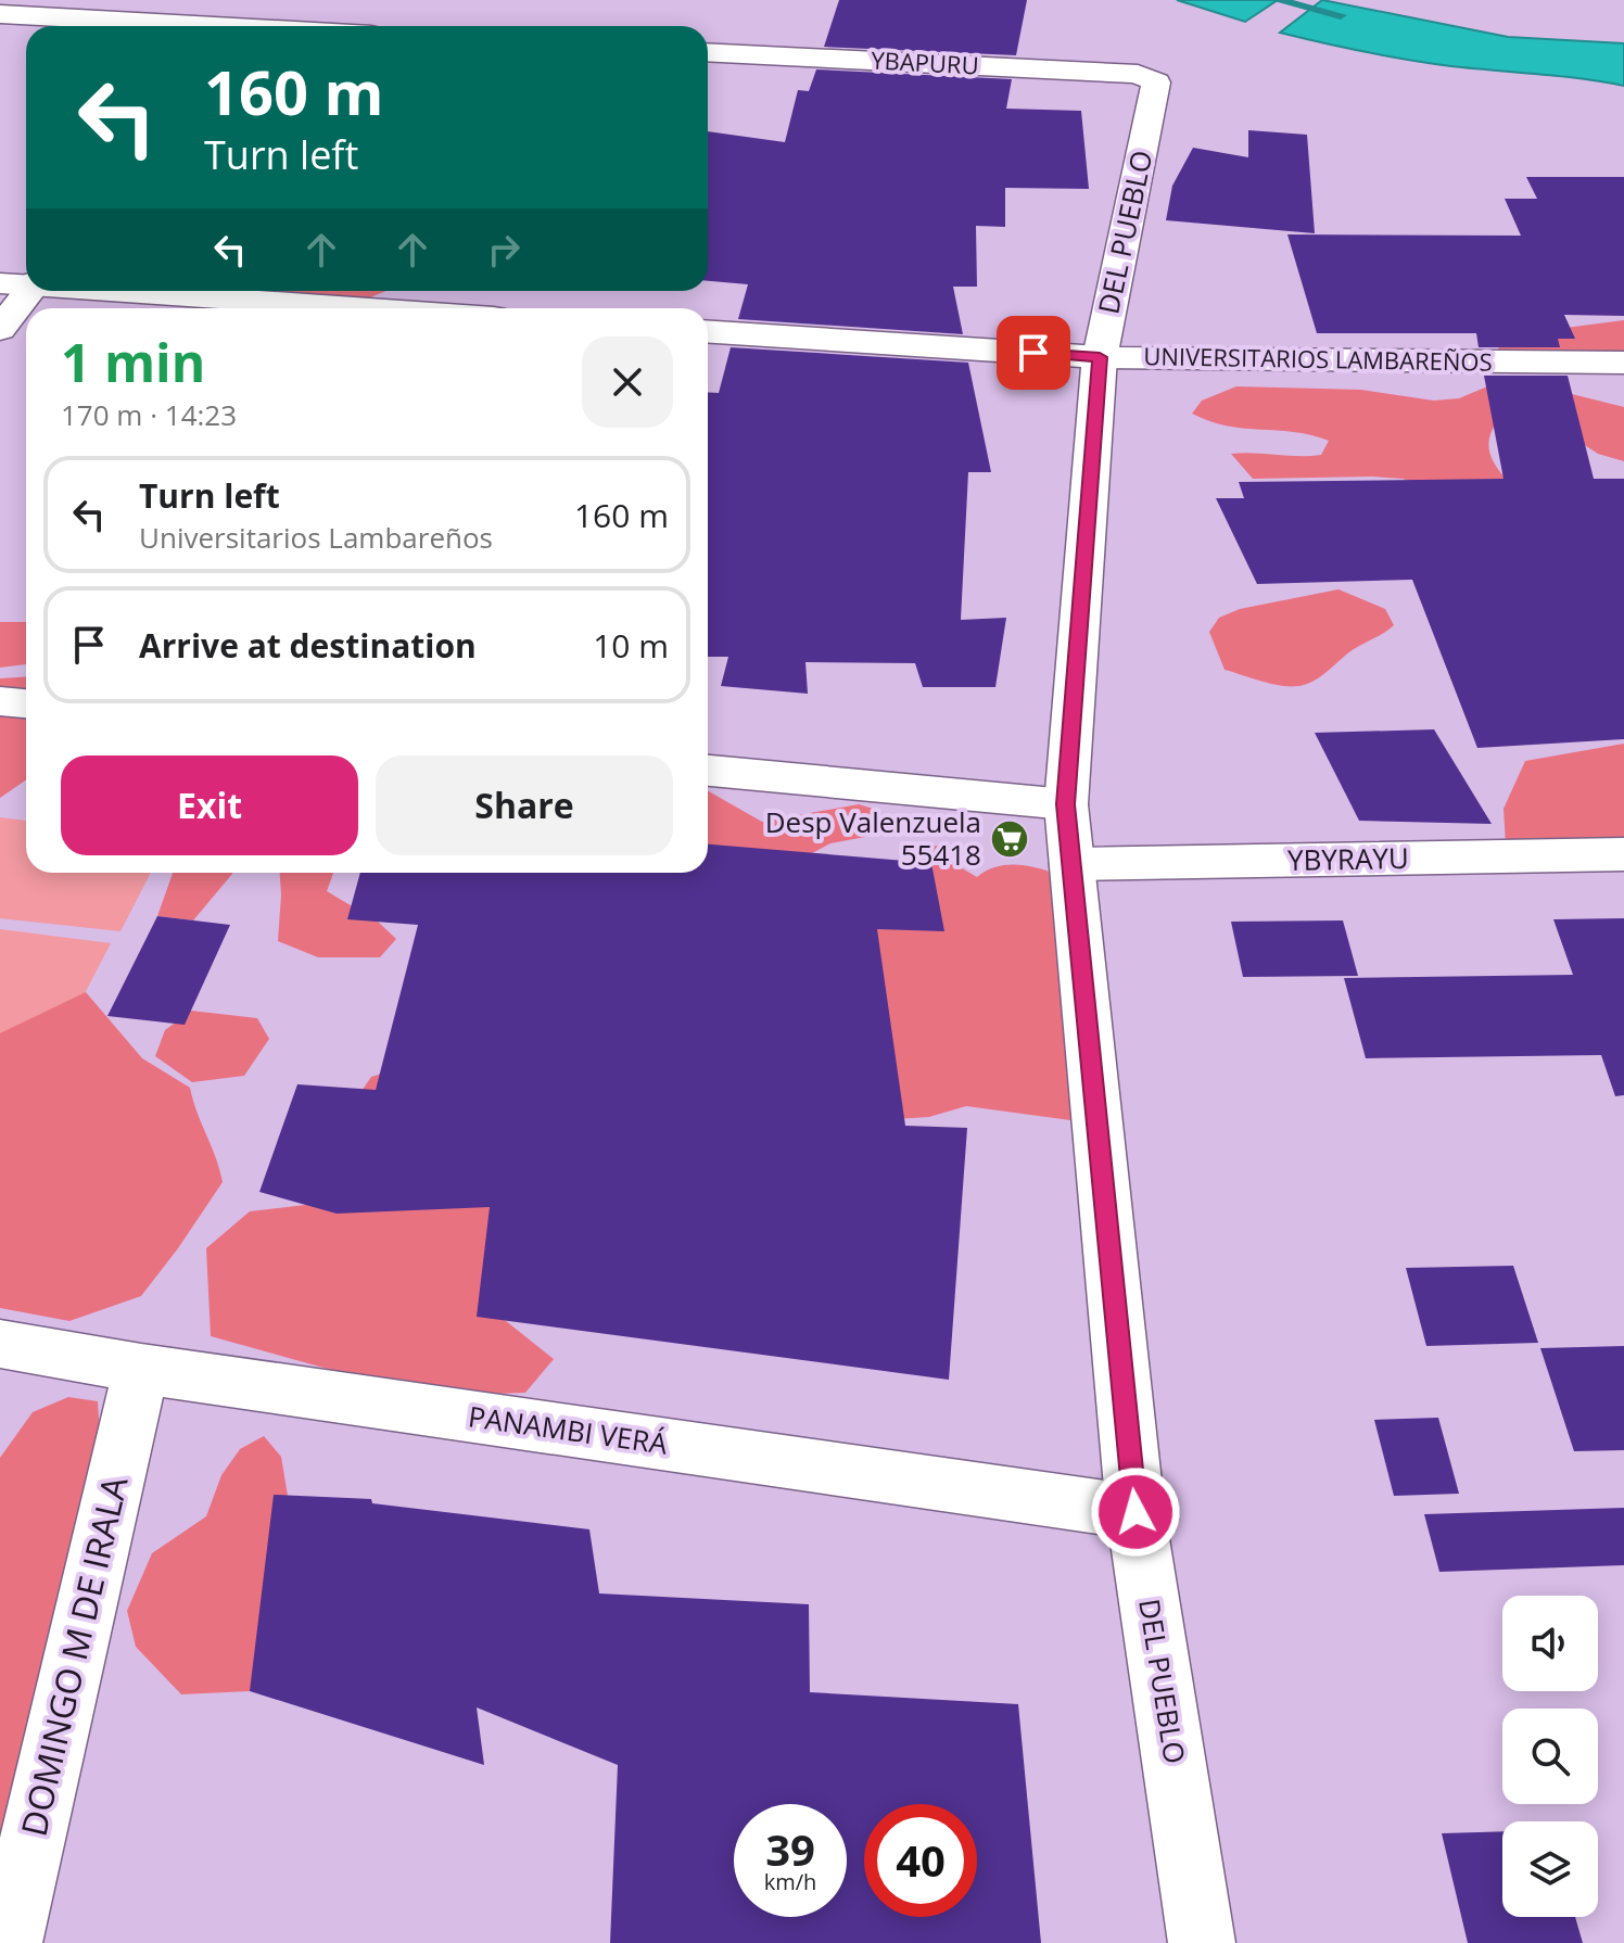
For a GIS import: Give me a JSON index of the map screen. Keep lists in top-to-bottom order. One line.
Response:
{"streets":{"street":["YBAPURU","DEL PUEBLO","UNIVERSITARIOS LAMBAREÑOS","YBYRAYU","PANAMBI VERÁ","DOMINGO M DE IRALA"]},"crossings":[["YBAPURU","DEL PUEBLO"],["DEL PUEBLO","UNIVERSITARIOS LAMBAREÑOS"],["DEL PUEBLO","YBYRAYU"],["DEL PUEBLO","PANAMBI VERÁ"],["PANAMBI VERÁ","DOMINGO M DE IRALA"]],"places":{"supermarket":["Desp Valenzuela 55418"]},"page":{"turn":["160 m","Turn left"],"heading":["1 min","170 m · 14:23"],"list":[{"name":"Turn left","note":"Universitarios Lambareños","value":"160 m"},{"name":"Arrive at destination","value":"10 m"}],"buttons":["Exit","Share"],"speed":"39 km/h","limit":"40"}}
